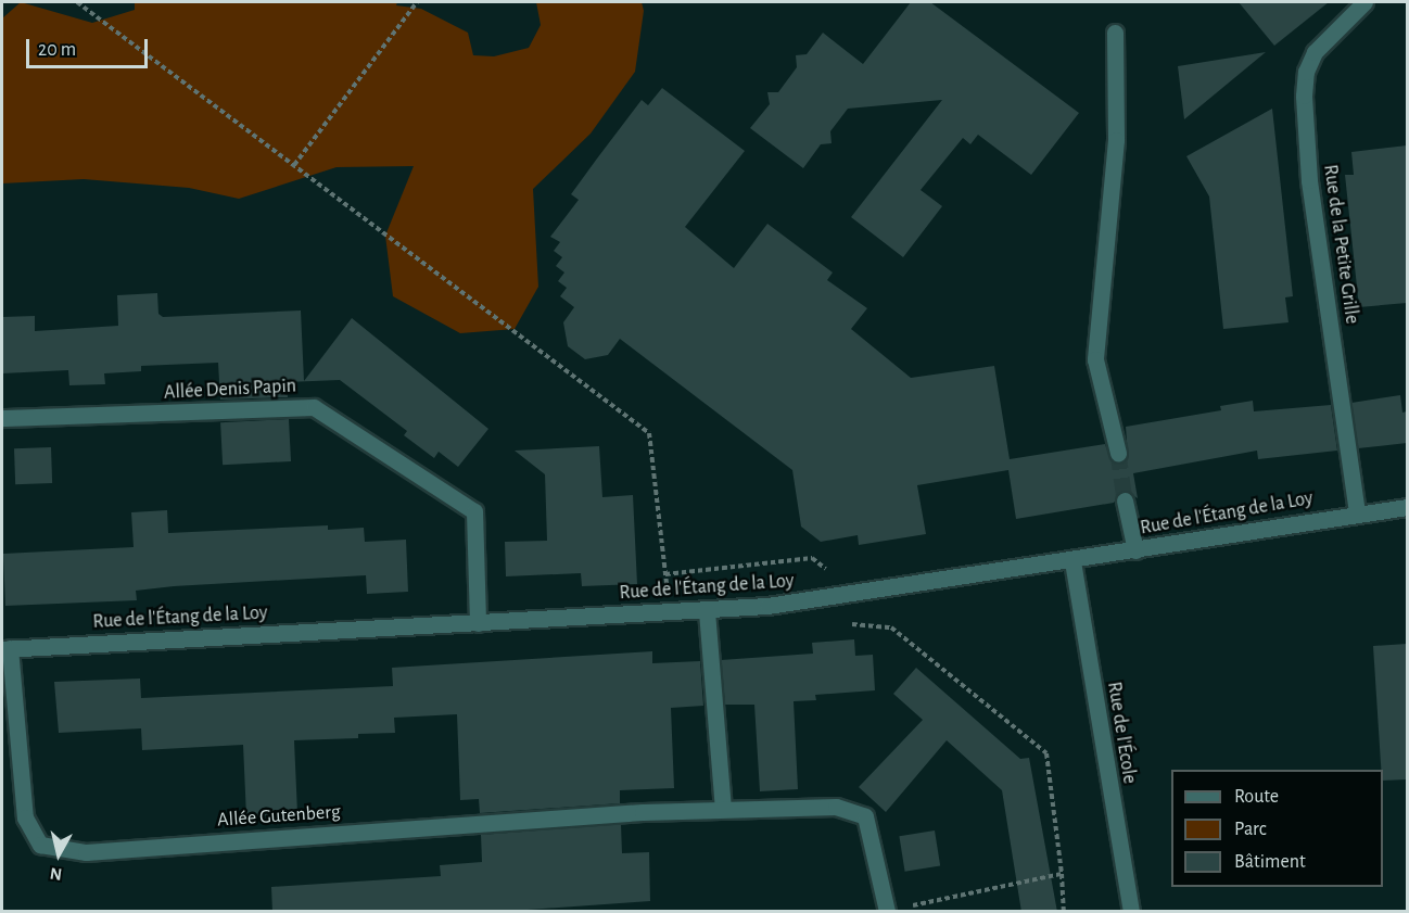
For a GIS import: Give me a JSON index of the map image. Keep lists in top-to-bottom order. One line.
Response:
{"streets":{"street":["Rue de la Petite Grille","Allée Denis Papin","Rue de l'Étang de la Loy","Rue de l'École","Allée Gutenberg"]},"crossings":[["Rue de la Petite Grille","Rue de l'Étang de la Loy"],["Allée Denis Papin","Rue de l'Étang de la Loy"],["Rue de l'Étang de la Loy","Rue de l'École"],["Rue de l'Étang de la Loy","Allée Gutenberg"]],"legend":["Route","Parc","Bâtiment"],"scale_bar":"20 m","north":"bottom"}
